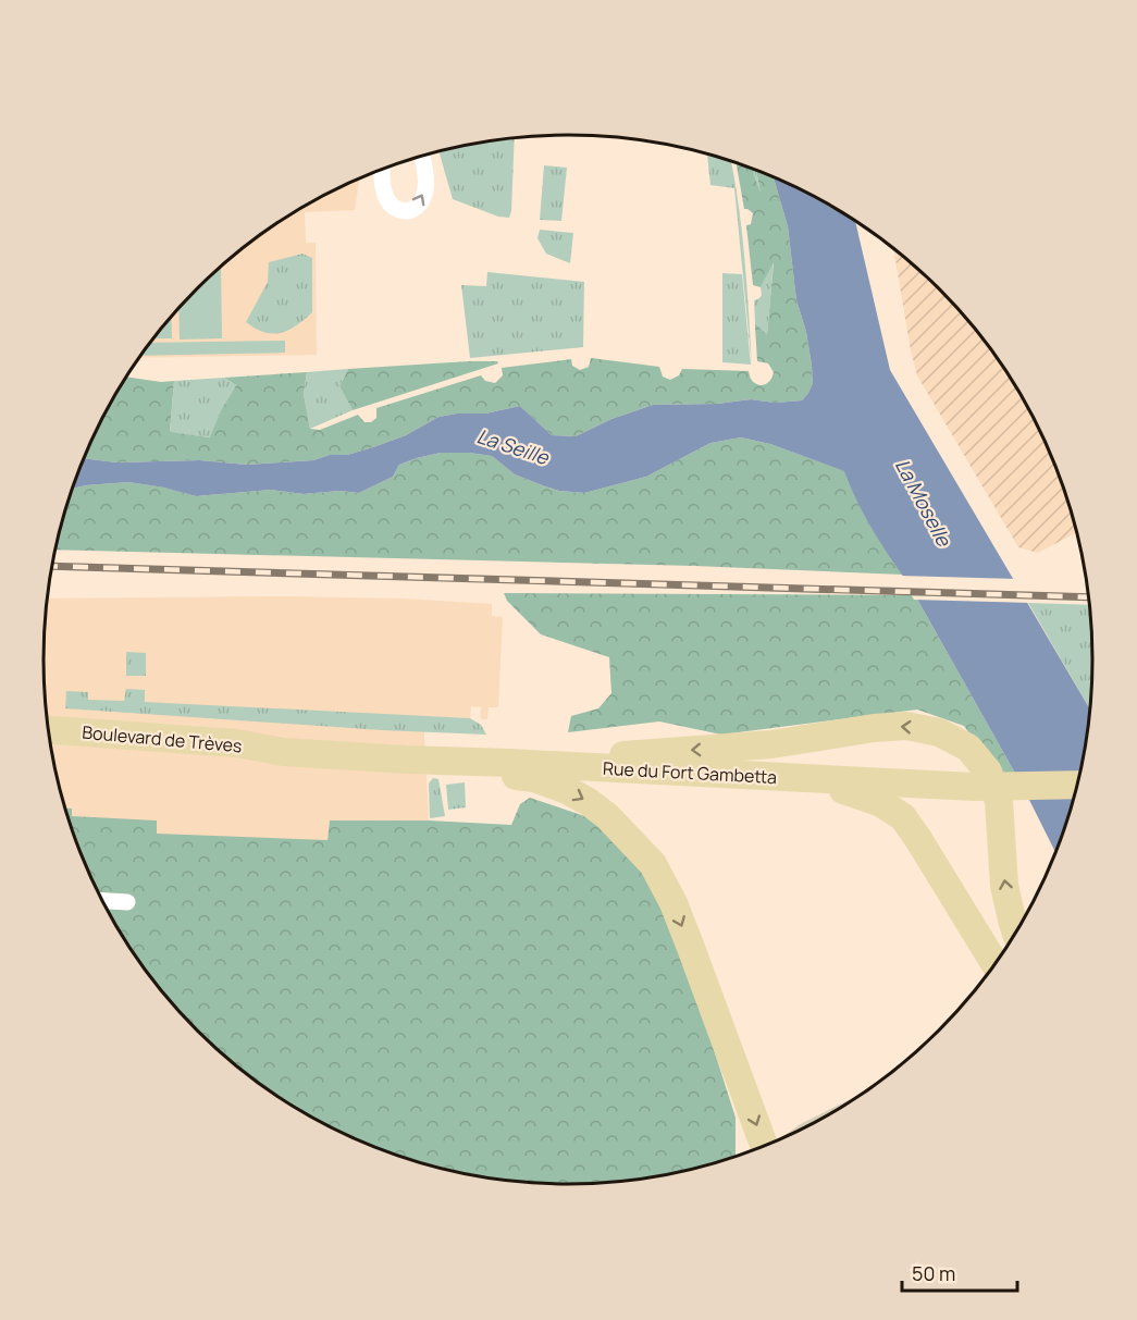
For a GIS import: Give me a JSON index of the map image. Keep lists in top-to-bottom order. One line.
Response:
{"streets":{"main road":["Boulevard de Trèves","Rue du Fort Gambetta"]},"crossings":[["Boulevard de Trèves","Rue du Fort Gambetta"]],"water":["La Seille","La Moselle"],"scale_bar":"50 m"}
